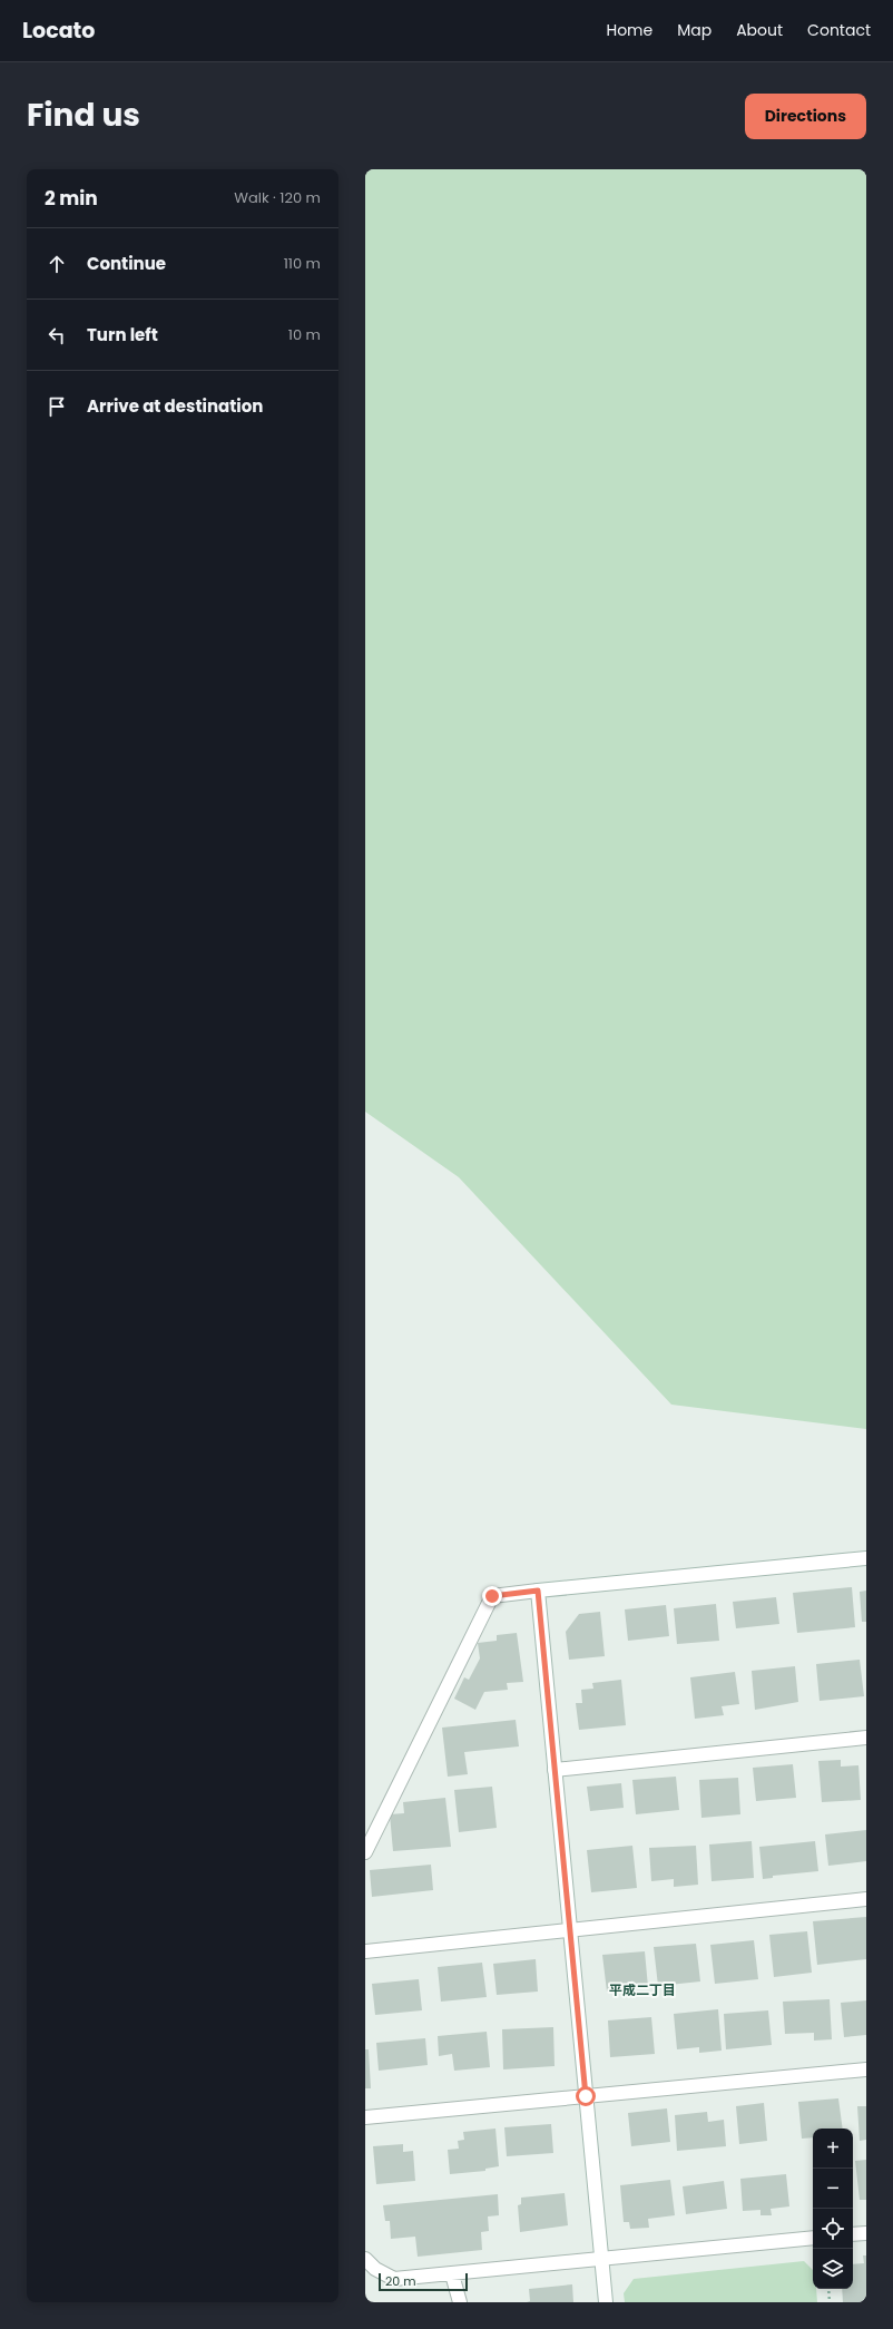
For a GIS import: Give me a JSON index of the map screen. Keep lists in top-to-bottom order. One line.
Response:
{"districts":["平成二丁目"],"scale_bar":"20 m","page":{"header":"Locato","nav":["Home","Map","About","Contact"],"title":"Find us","buttons":"Directions","heading":["2 min","Walk · 120 m"],"list":[["Continue","110 m"],["Turn left","10 m"],"Arrive at destination"],"map_buttons":["+","−"],"scale":"20 m"}}
